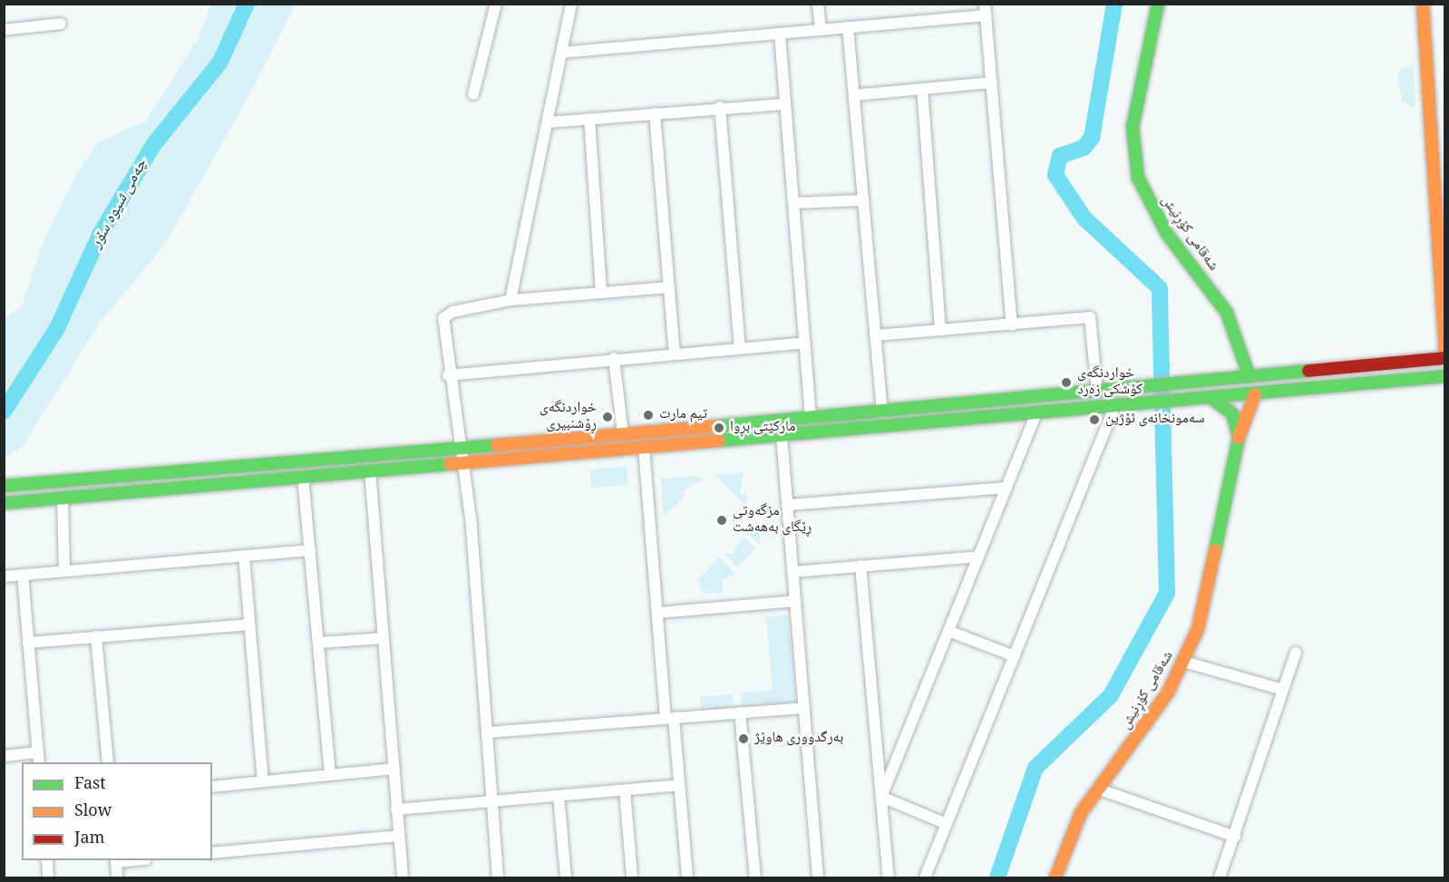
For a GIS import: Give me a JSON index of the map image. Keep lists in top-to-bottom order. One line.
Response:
{"streets":{"main road":["شەقامی کۆڕنیش"]},"water":["چەمی شیوە سۆر"],"places":["خواردنگەی کۆشکی زەرد","تیم مارت","خواردنگەی ڕۆشنبیری","سەمونخانەی ئۆژین","مارکێتی بڕوا","مزگەوتی ڕێگای بەھەشت","بەرگدووری هاوێژ"],"legend":["Fast","Slow","Jam"]}
